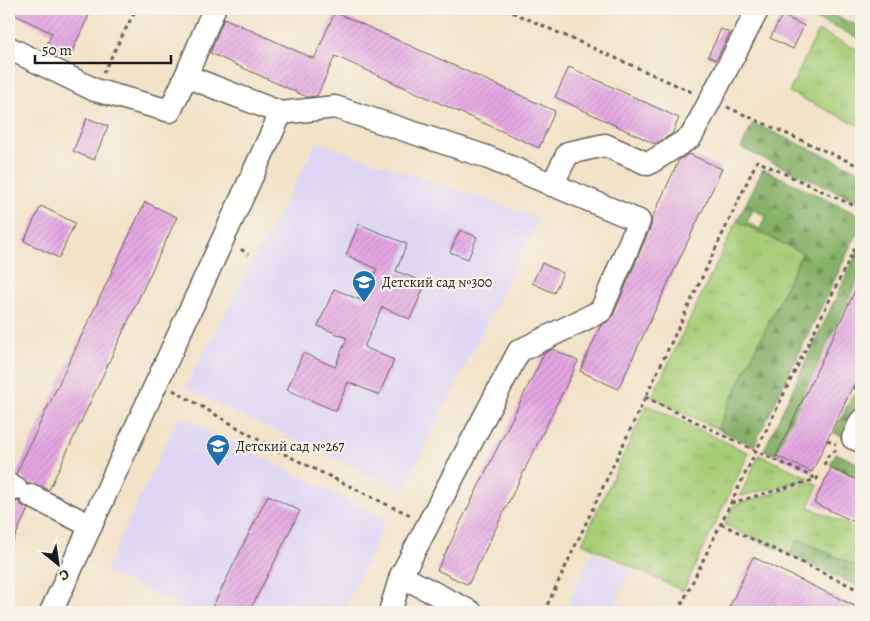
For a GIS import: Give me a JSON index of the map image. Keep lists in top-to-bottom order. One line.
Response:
{"places":{"school or university":["Детский сад №300","Детский сад №267"]},"scale_bar":"50 m","north":"bottom right"}
